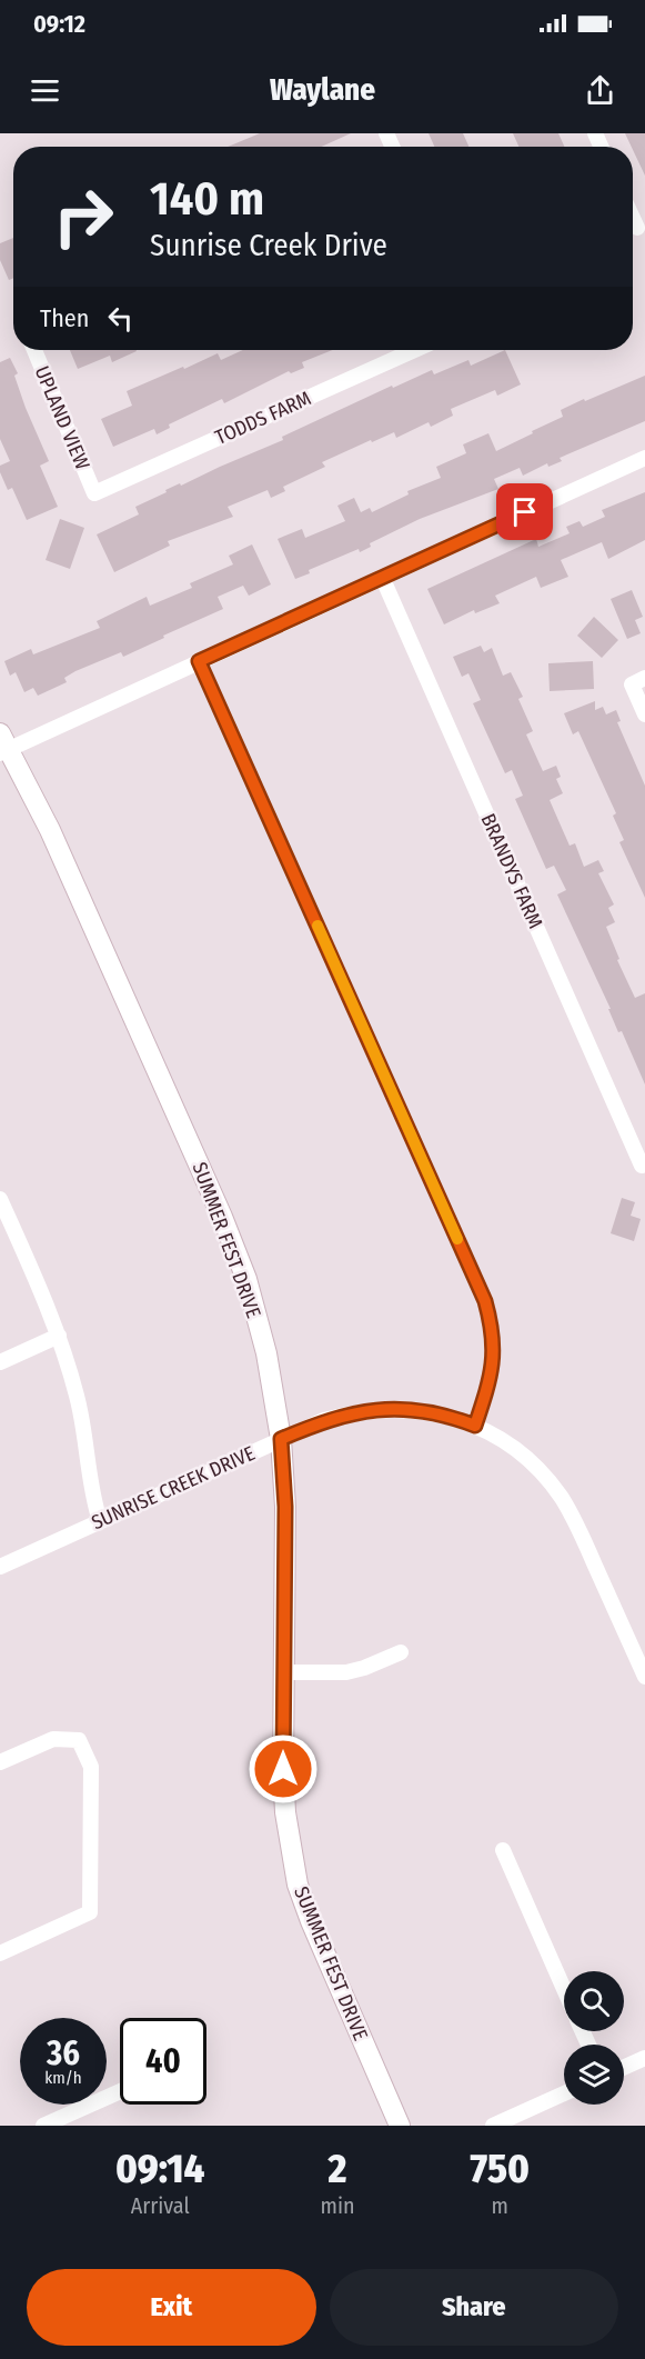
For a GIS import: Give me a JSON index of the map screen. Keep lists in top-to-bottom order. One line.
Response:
{"streets":{"street":["UPLAND VIEW","TODDS FARM","BRANDYS FARM","SUMMER FEST DRIVE","SUNRISE CREEK DRIVE"]},"crossings":[["UPLAND VIEW","TODDS FARM"],["SUMMER FEST DRIVE","SUNRISE CREEK DRIVE"]],"page":{"status":"09:12","header":"Waylane","turn":["140 m","Sunrise Creek Drive"],"then":"Then","speed":"36 km/h","limit":"40","eta":["09:14","Arrival","2","min","750","m"],"buttons":["Exit","Share"]}}
